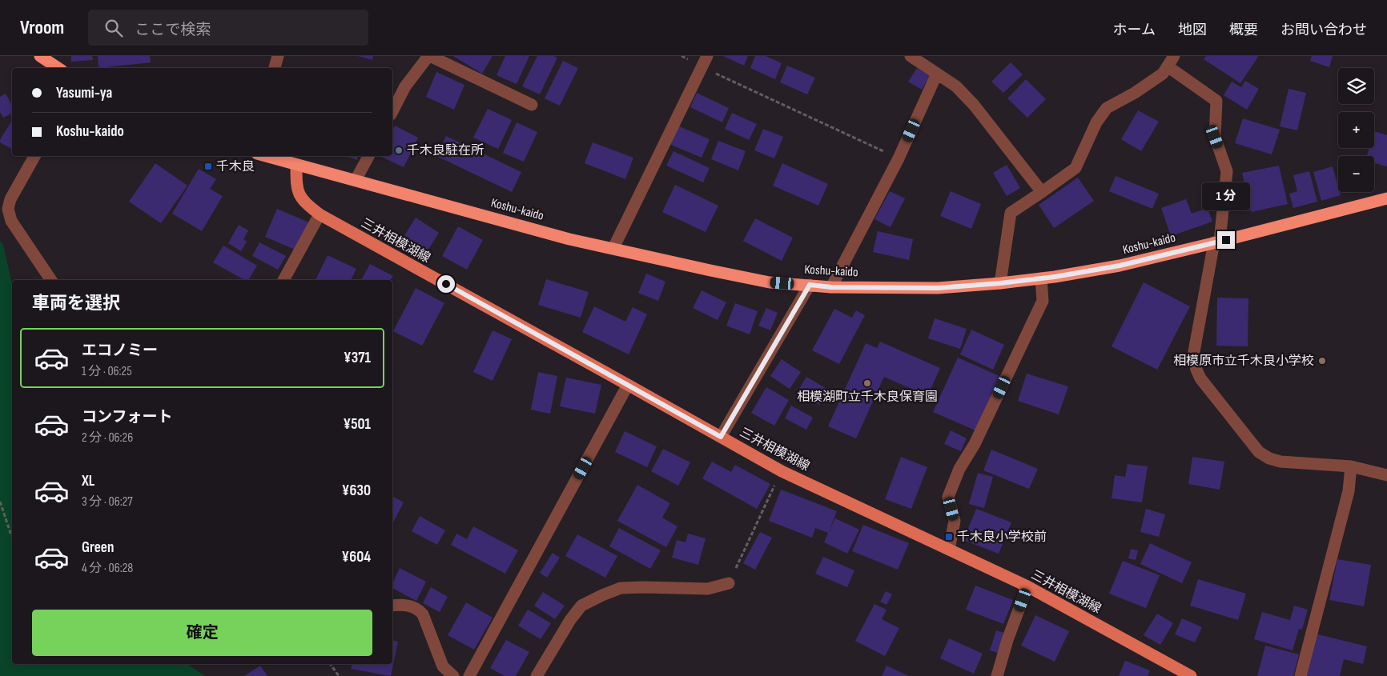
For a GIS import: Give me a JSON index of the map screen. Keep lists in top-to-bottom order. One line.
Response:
{"streets":{"highway":["Koshu-kaido"],"main road":["三井相模湖線"]},"crossings":[["Koshu-kaido","三井相模湖線"]],"places":{"other":["千木良駐在所","相模原市立千木良小学校","相模湖町立千木良保育園"],"transit":["千木良","千木良小学校前"]},"page":{"header":"Vroom","search":"ここで検索","nav":["ホーム","地図","概要","お問い合わせ"],"map_buttons":["+","−"],"banner":["Yasumi-ya","Koshu-kaido"],"bubble":"1 分","heading":"車両を選択","list":[{"name":"エコノミー","note":"1 分 · 06:25","value":"¥371"},{"name":"コンフォート","note":"2 分 · 06:26","value":"¥501"},{"name":"XL","note":"3 分 · 06:27","value":"¥630"},{"name":"Green","note":"4 分 · 06:28","value":"¥604"}],"buttons":"確定"}}
